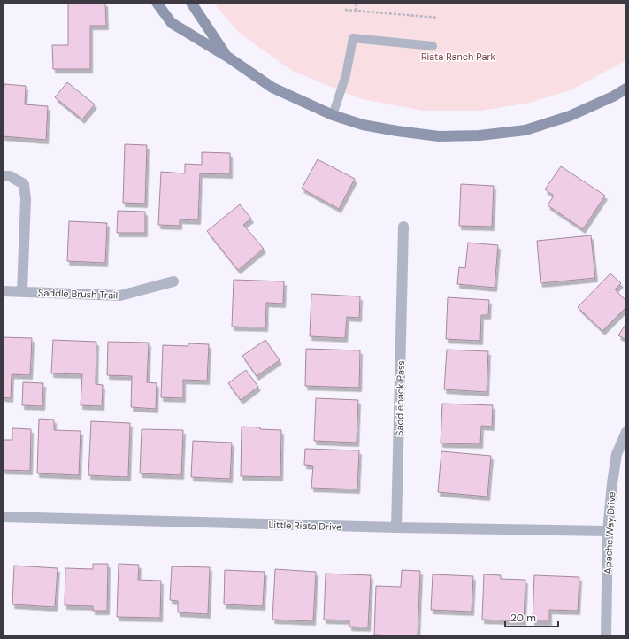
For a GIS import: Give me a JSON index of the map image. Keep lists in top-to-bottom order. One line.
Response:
{"streets":{"street":["Saddle Brush Trail","Saddleback Pass","Little Riata Drive","Apache Way Drive"]},"crossings":[["Saddleback Pass","Little Riata Drive"],["Little Riata Drive","Apache Way Drive"]],"parks":["Riata Ranch Park"],"scale_bar":"20 m"}
